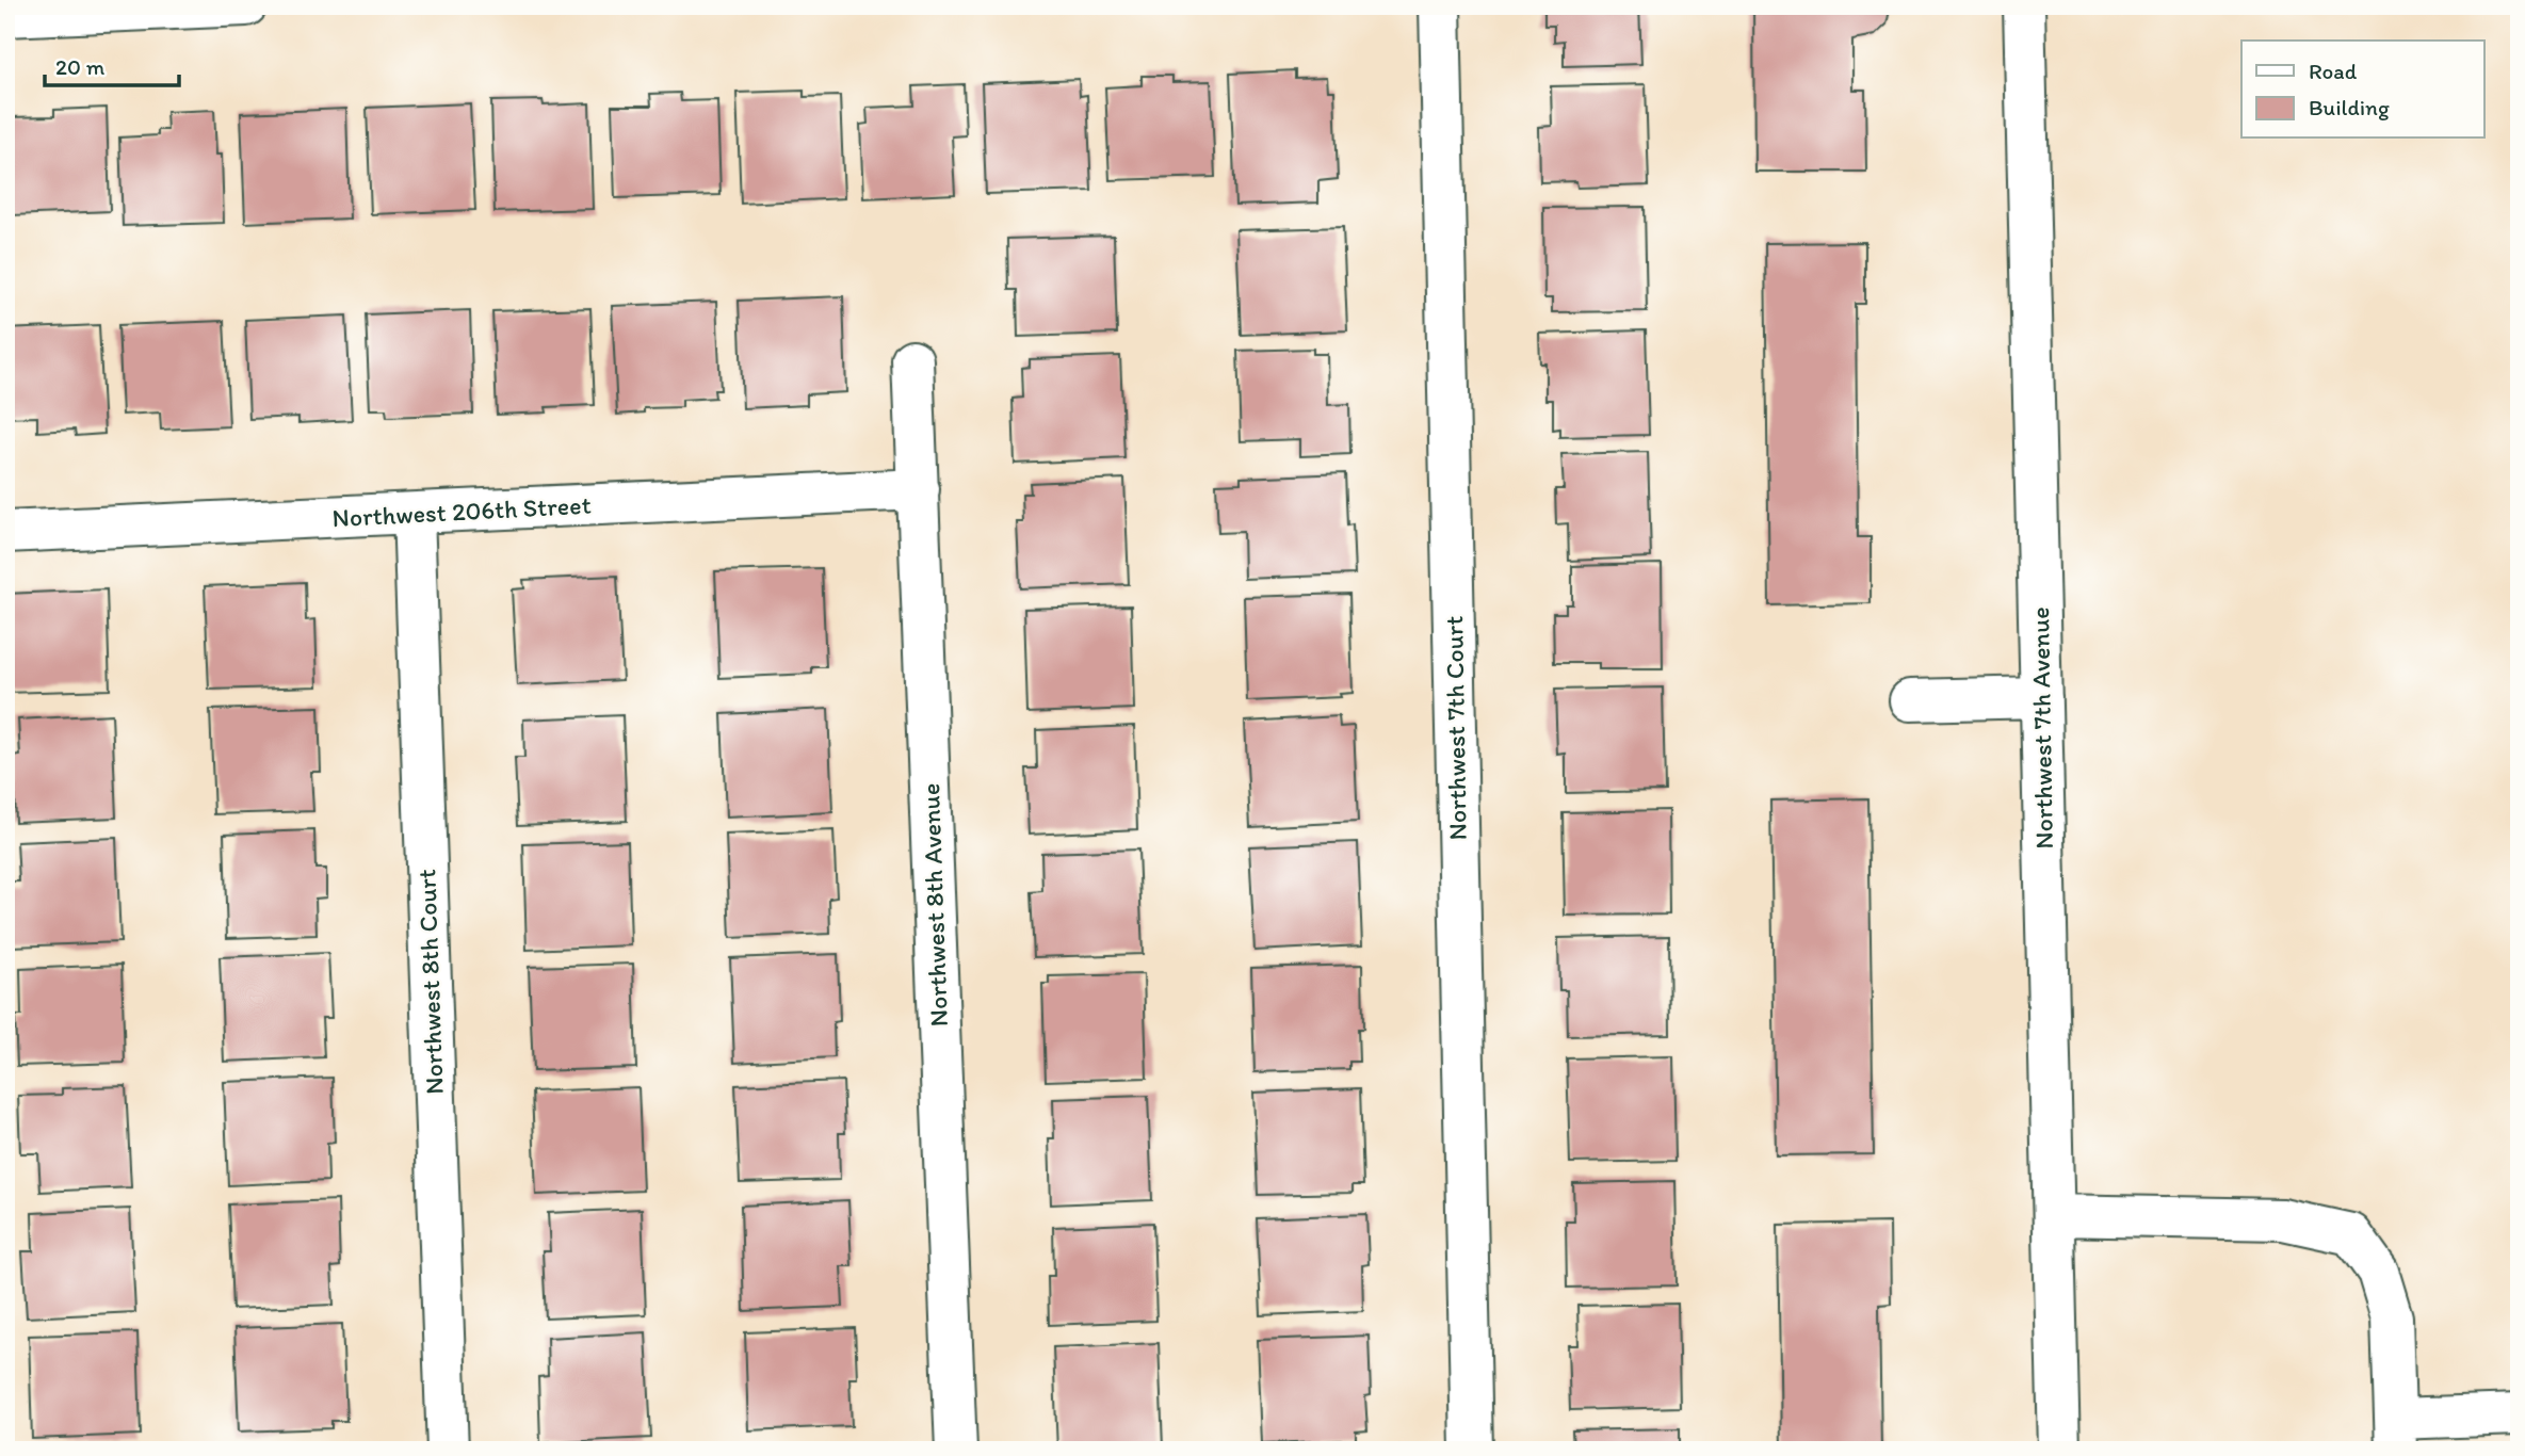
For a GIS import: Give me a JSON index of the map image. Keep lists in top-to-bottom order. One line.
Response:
{"streets":{"street":["Northwest 206th Street","Northwest 7th Court","Northwest 7th Avenue","Northwest 8th Avenue","Northwest 8th Court"]},"crossings":[["Northwest 206th Street","Northwest 8th Avenue"],["Northwest 206th Street","Northwest 8th Court"]],"legend":["Road","Building"],"scale_bar":"20 m"}
